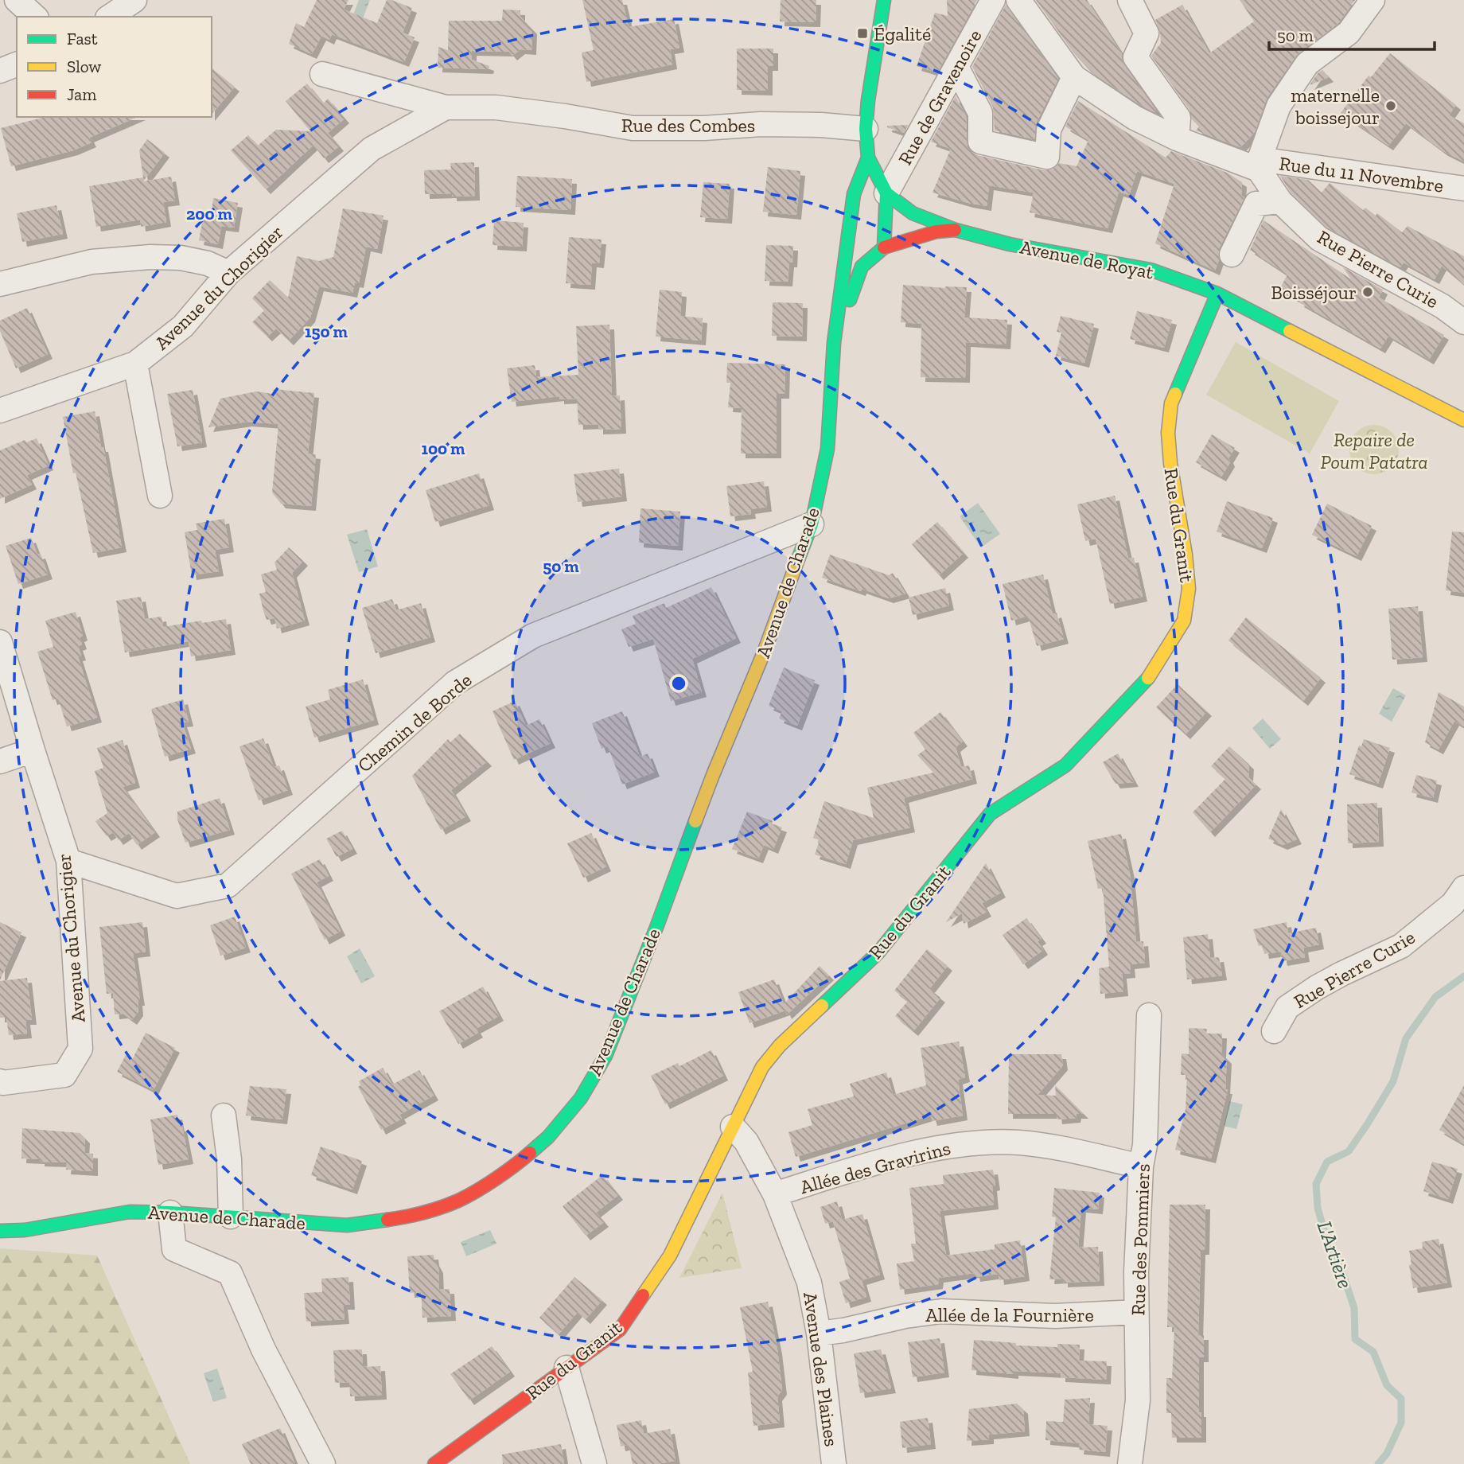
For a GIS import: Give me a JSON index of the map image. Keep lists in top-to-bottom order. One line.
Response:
{"streets":{"street":["Rue de Gravenoire","Rue des Combes","Rue du 11 Novembre","Avenue de Royat","Rue Pierre Curie","Avenue du Chorigier","Rue du Granit","Avenue de Charade","Chemin de Borde","Allée des Gravirins","Rue des Pommiers","Allée de la Fournière","Avenue des Plaines"]},"crossings":[["Rue de Gravenoire","Avenue de Royat"],["Rue des Combes","Avenue de Royat"],["Rue des Combes","Avenue du Chorigier"],["Rue du 11 Novembre","Rue Pierre Curie"],["Avenue de Royat","Rue du Granit"],["Avenue de Royat","Avenue de Charade"],["Avenue du Chorigier","Chemin de Borde"],["Rue du Granit","Avenue des Plaines"],["Avenue de Charade","Chemin de Borde"],["Allée des Gravirins","Rue des Pommiers"],["Allée des Gravirins","Avenue des Plaines"],["Rue des Pommiers","Allée de la Fournière"],["Allée de la Fournière","Avenue des Plaines"]],"water":["L'Artière"],"parks":["Repaire de Poum Patatra"],"places":{"transit":["Égalité"],"other":["maternelle boissejour","Boisséjour"]},"legend":["Fast","Slow","Jam"],"scale_bar":"50 m","rings":["200 m","150 m","100 m","50 m"]}
